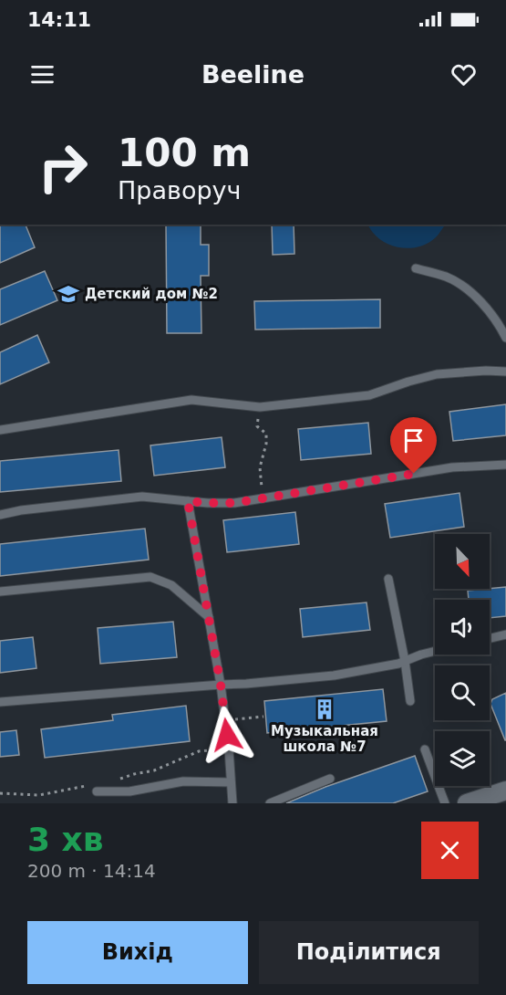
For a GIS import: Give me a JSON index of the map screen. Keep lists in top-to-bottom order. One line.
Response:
{"places":{"school or university":["Детский дом №2"],"building":["Музыкальная школа №7"]},"north":"bottom right","page":{"status":"14:11","header":"Beeline","turn":["100 m","Праворуч"],"heading":["3 хв","200 m · 14:14"],"buttons":["Вихід","Поділитися"]}}
